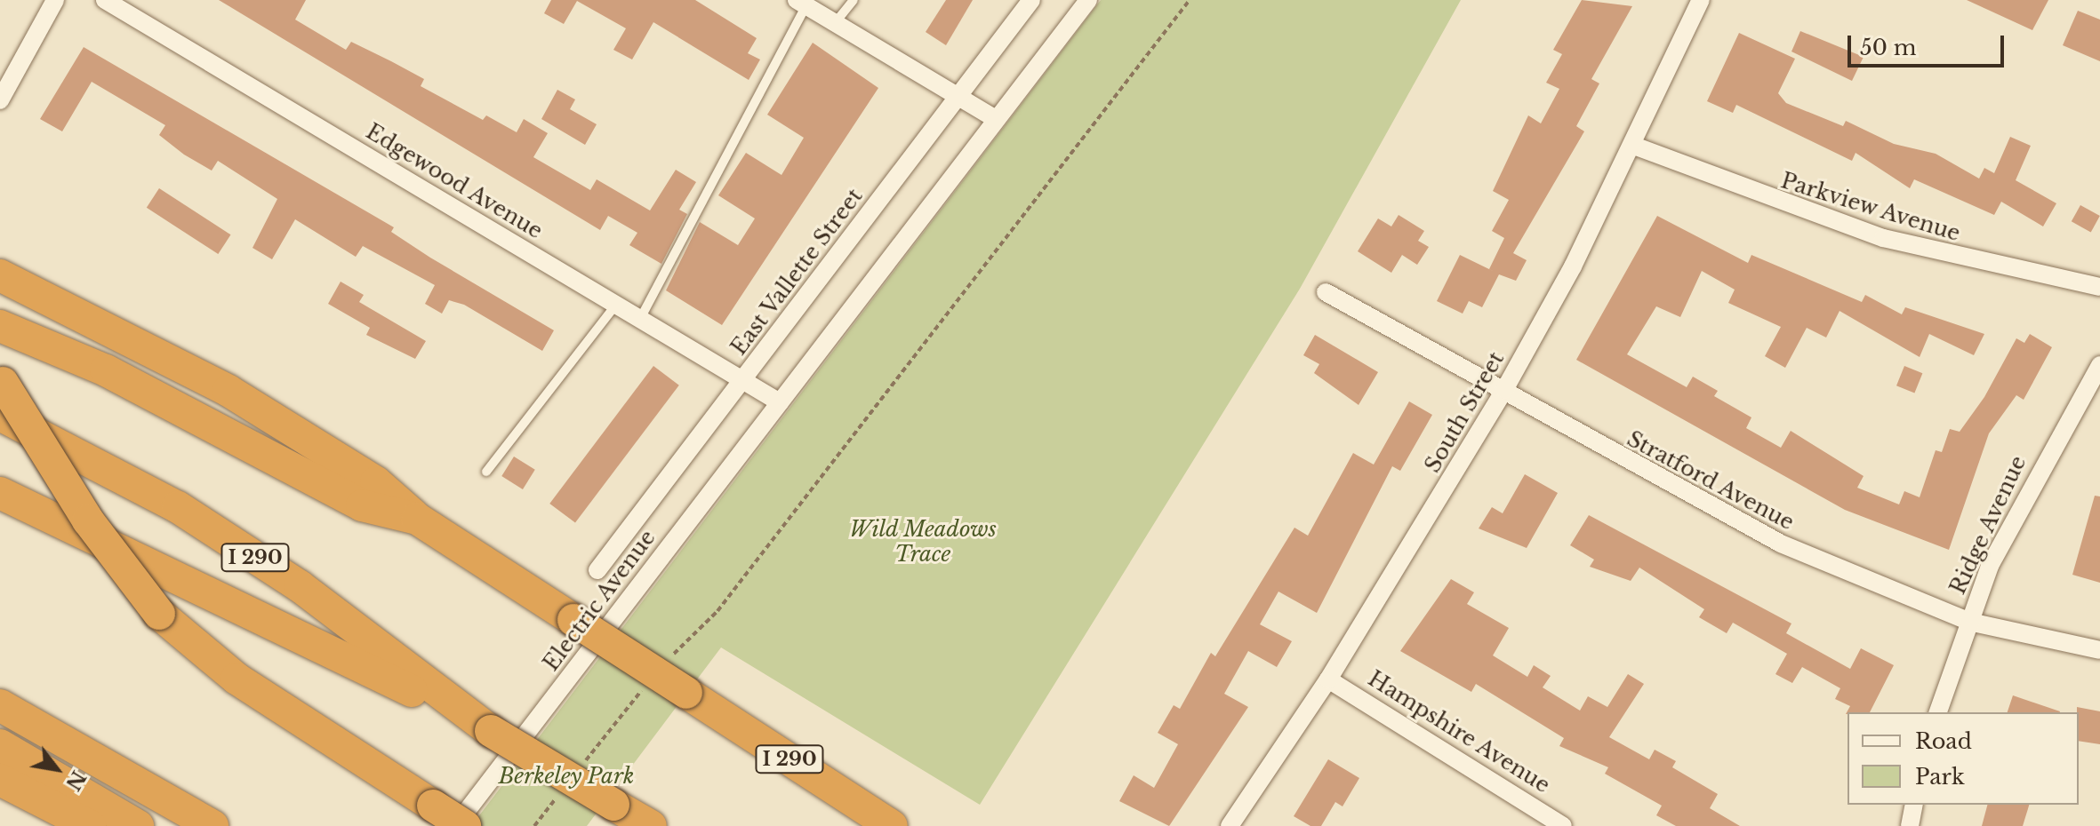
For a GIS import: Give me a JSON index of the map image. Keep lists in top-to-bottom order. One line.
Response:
{"streets":{"highway":["I 290"],"street":["Edgewood Avenue","Parkview Avenue","East Vallette Street","South Street","Stratford Avenue","Ridge Avenue","Electric Avenue","Hampshire Avenue"]},"crossings":[["Edgewood Avenue","East Vallette Street"],["Edgewood Avenue","Electric Avenue"],["Parkview Avenue","South Street"],["South Street","Stratford Avenue"],["South Street","Hampshire Avenue"],["Stratford Avenue","Ridge Avenue"]],"parks":["Wild Meadows Trace","Berkeley Park"],"legend":["Road","Park"],"scale_bar":"50 m","north":"bottom right"}
